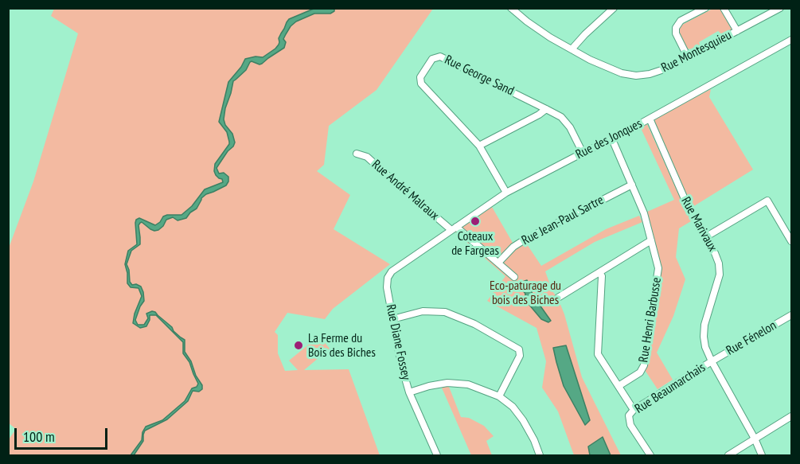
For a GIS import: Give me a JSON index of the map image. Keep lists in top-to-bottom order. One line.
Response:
{"streets":{"street":["Rue Montesquieu","Rue George Sand","Rue des Jonques","Rue André Malraux","Rue Jean-Paul Sartre","Rue Marivaux","Rue Henri Barbusse","Rue Fénelon","Rue Diane Fossey","Rue Beaumarchais"]},"crossings":[["Rue George Sand","Rue des Jonques"],["Rue des Jonques","Rue André Malraux"],["Rue des Jonques","Rue Marivaux"],["Rue des Jonques","Rue Henri Barbusse"],["Rue des Jonques","Rue Diane Fossey"],["Rue André Malraux","Rue Jean-Paul Sartre"],["Rue Jean-Paul Sartre","Rue Henri Barbusse"],["Rue Marivaux","Rue Fénelon"],["Rue Marivaux","Rue Beaumarchais"],["Rue Fénelon","Rue Beaumarchais"]],"parks":["Eco-paturage du bois des Biches"],"places":["Coteaux de Fargeas","La Ferme du Bois des Biches"],"scale_bar":"100 m"}
